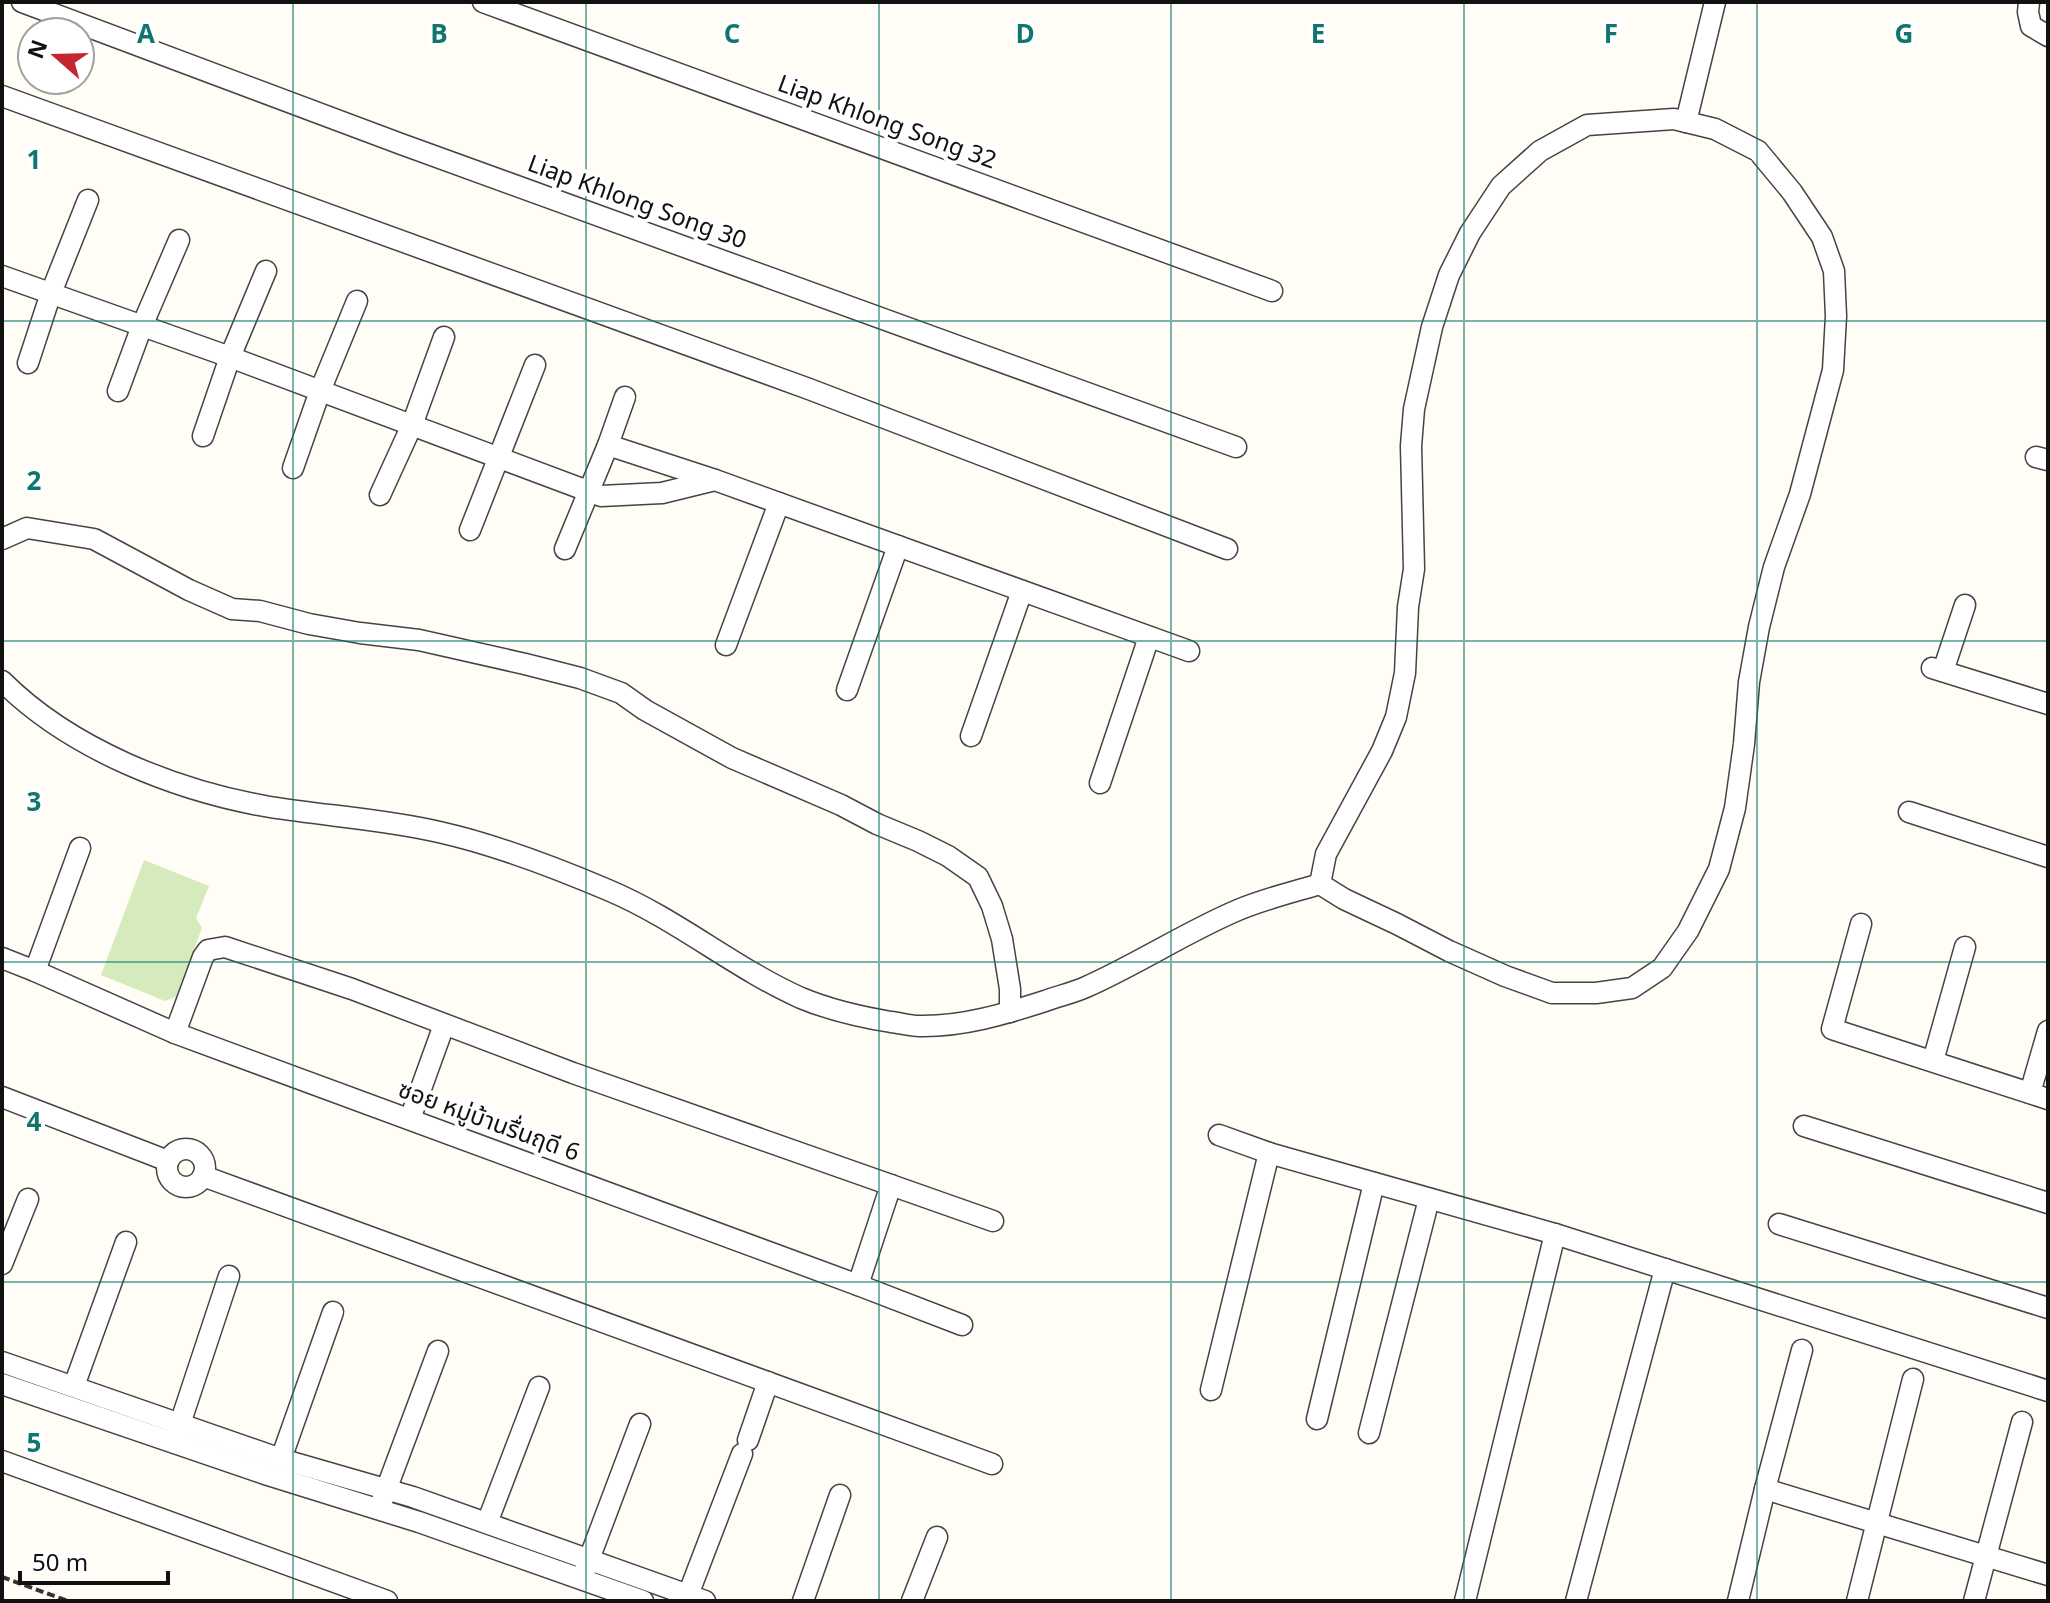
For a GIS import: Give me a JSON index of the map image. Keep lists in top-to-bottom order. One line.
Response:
{"streets":{"street":["Liap Khlong Song 32","Liap Khlong Song 30","ซอย หมู่บ้านรื่นฤดี 6"]},"scale_bar":"50 m","north":"left","grid":{"columns":["A","B","C","D","E","F","G"],"rows":["1","2","3","4","5"]}}
